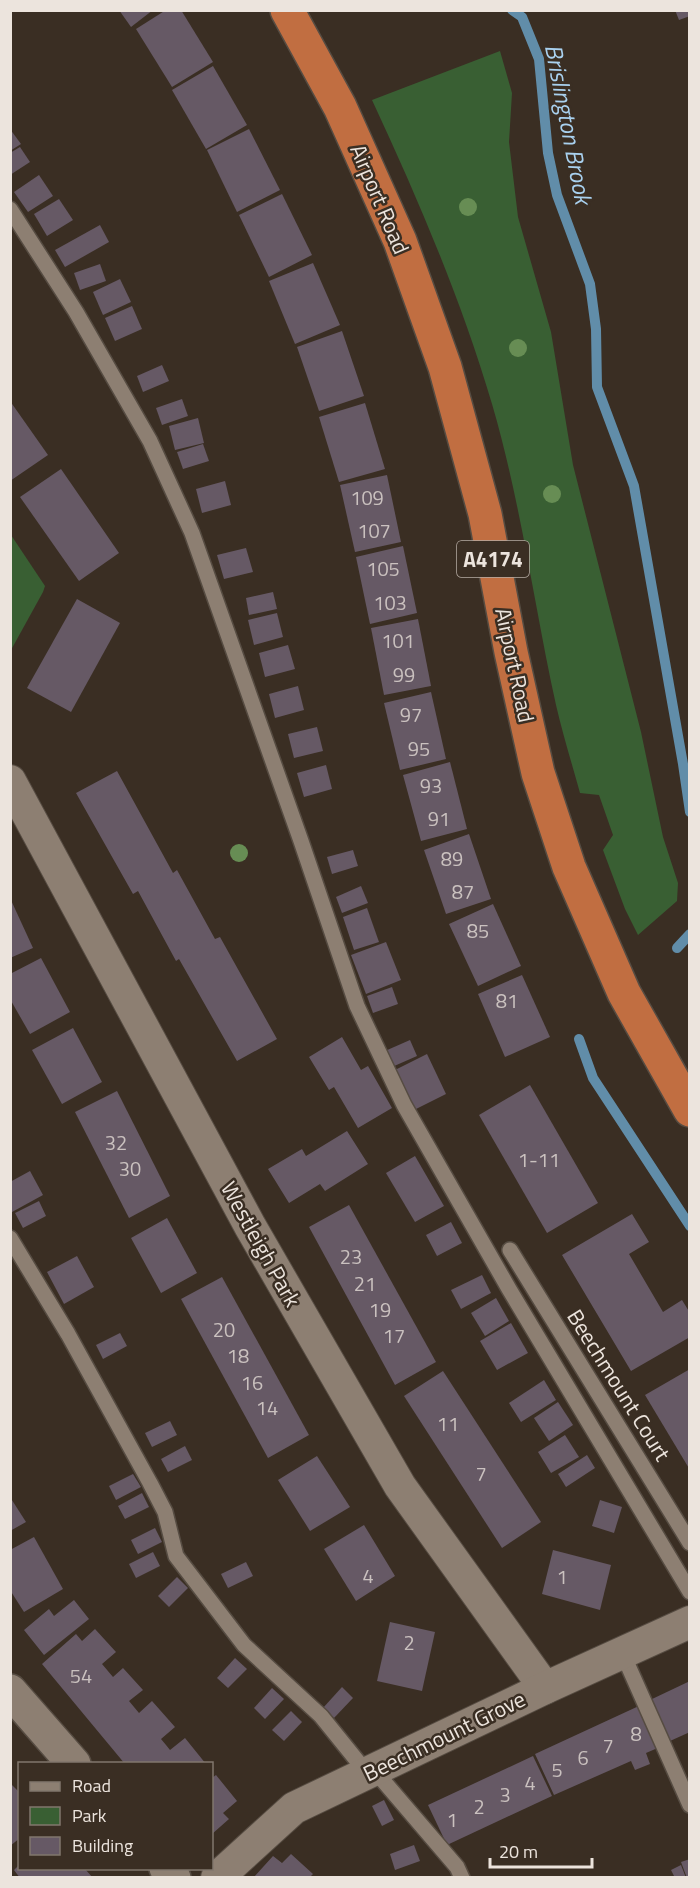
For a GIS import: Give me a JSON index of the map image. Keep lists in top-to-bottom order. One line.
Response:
{"streets":{"highway":["Airport Road","A4174"],"street":["Westleigh Park","Beechmount Grove"],"lane":["Beechmount Court"]},"crossings":[["Westleigh Park","Beechmount Grove"]],"water":["Brislington Brook"],"house_numbers":["109","107","105","103","101","99","97","95","93","91","89","87","85","81","32","1-11","30","23","21","19","20","17","18","16","14","11","7","4","1","2","54","8","7","6","5","4","3","2","1"],"legend":["Road","Park","Building"],"scale_bar":"20 m"}
